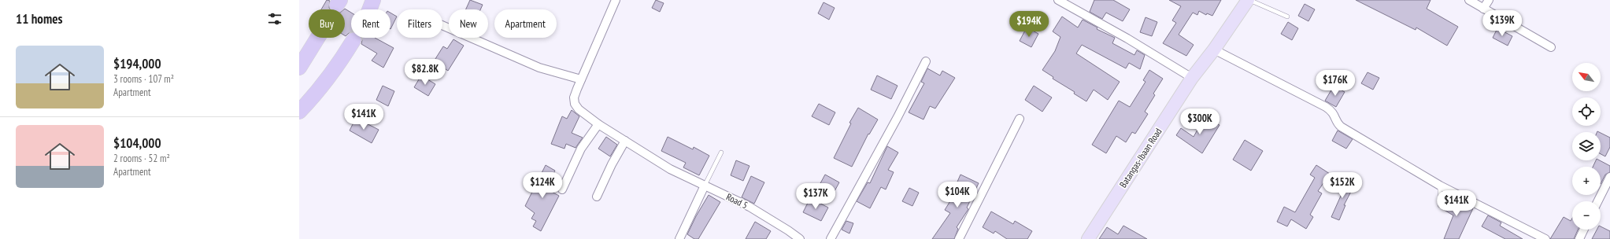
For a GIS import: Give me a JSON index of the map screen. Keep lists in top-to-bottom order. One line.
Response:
{"streets":{"main road":["Batangas-Ibaan Road"],"street":["Road 5"]},"north":"top left","page":{"heading":"11 homes","chip":["Buy","Rent","Filters","New","Apartment"],"price":["$139K","$194K","$82.8K","$176K","$141K","$300K","$124K","$152K","$104K","$137K","$141K"],"list":[{"name":"$194,000","note":"3 rooms · 107 m² · Apartment"},{"name":"$104,000","note":"2 rooms · 52 m² · Apartment"}],"map_buttons":["+","−"]}}
